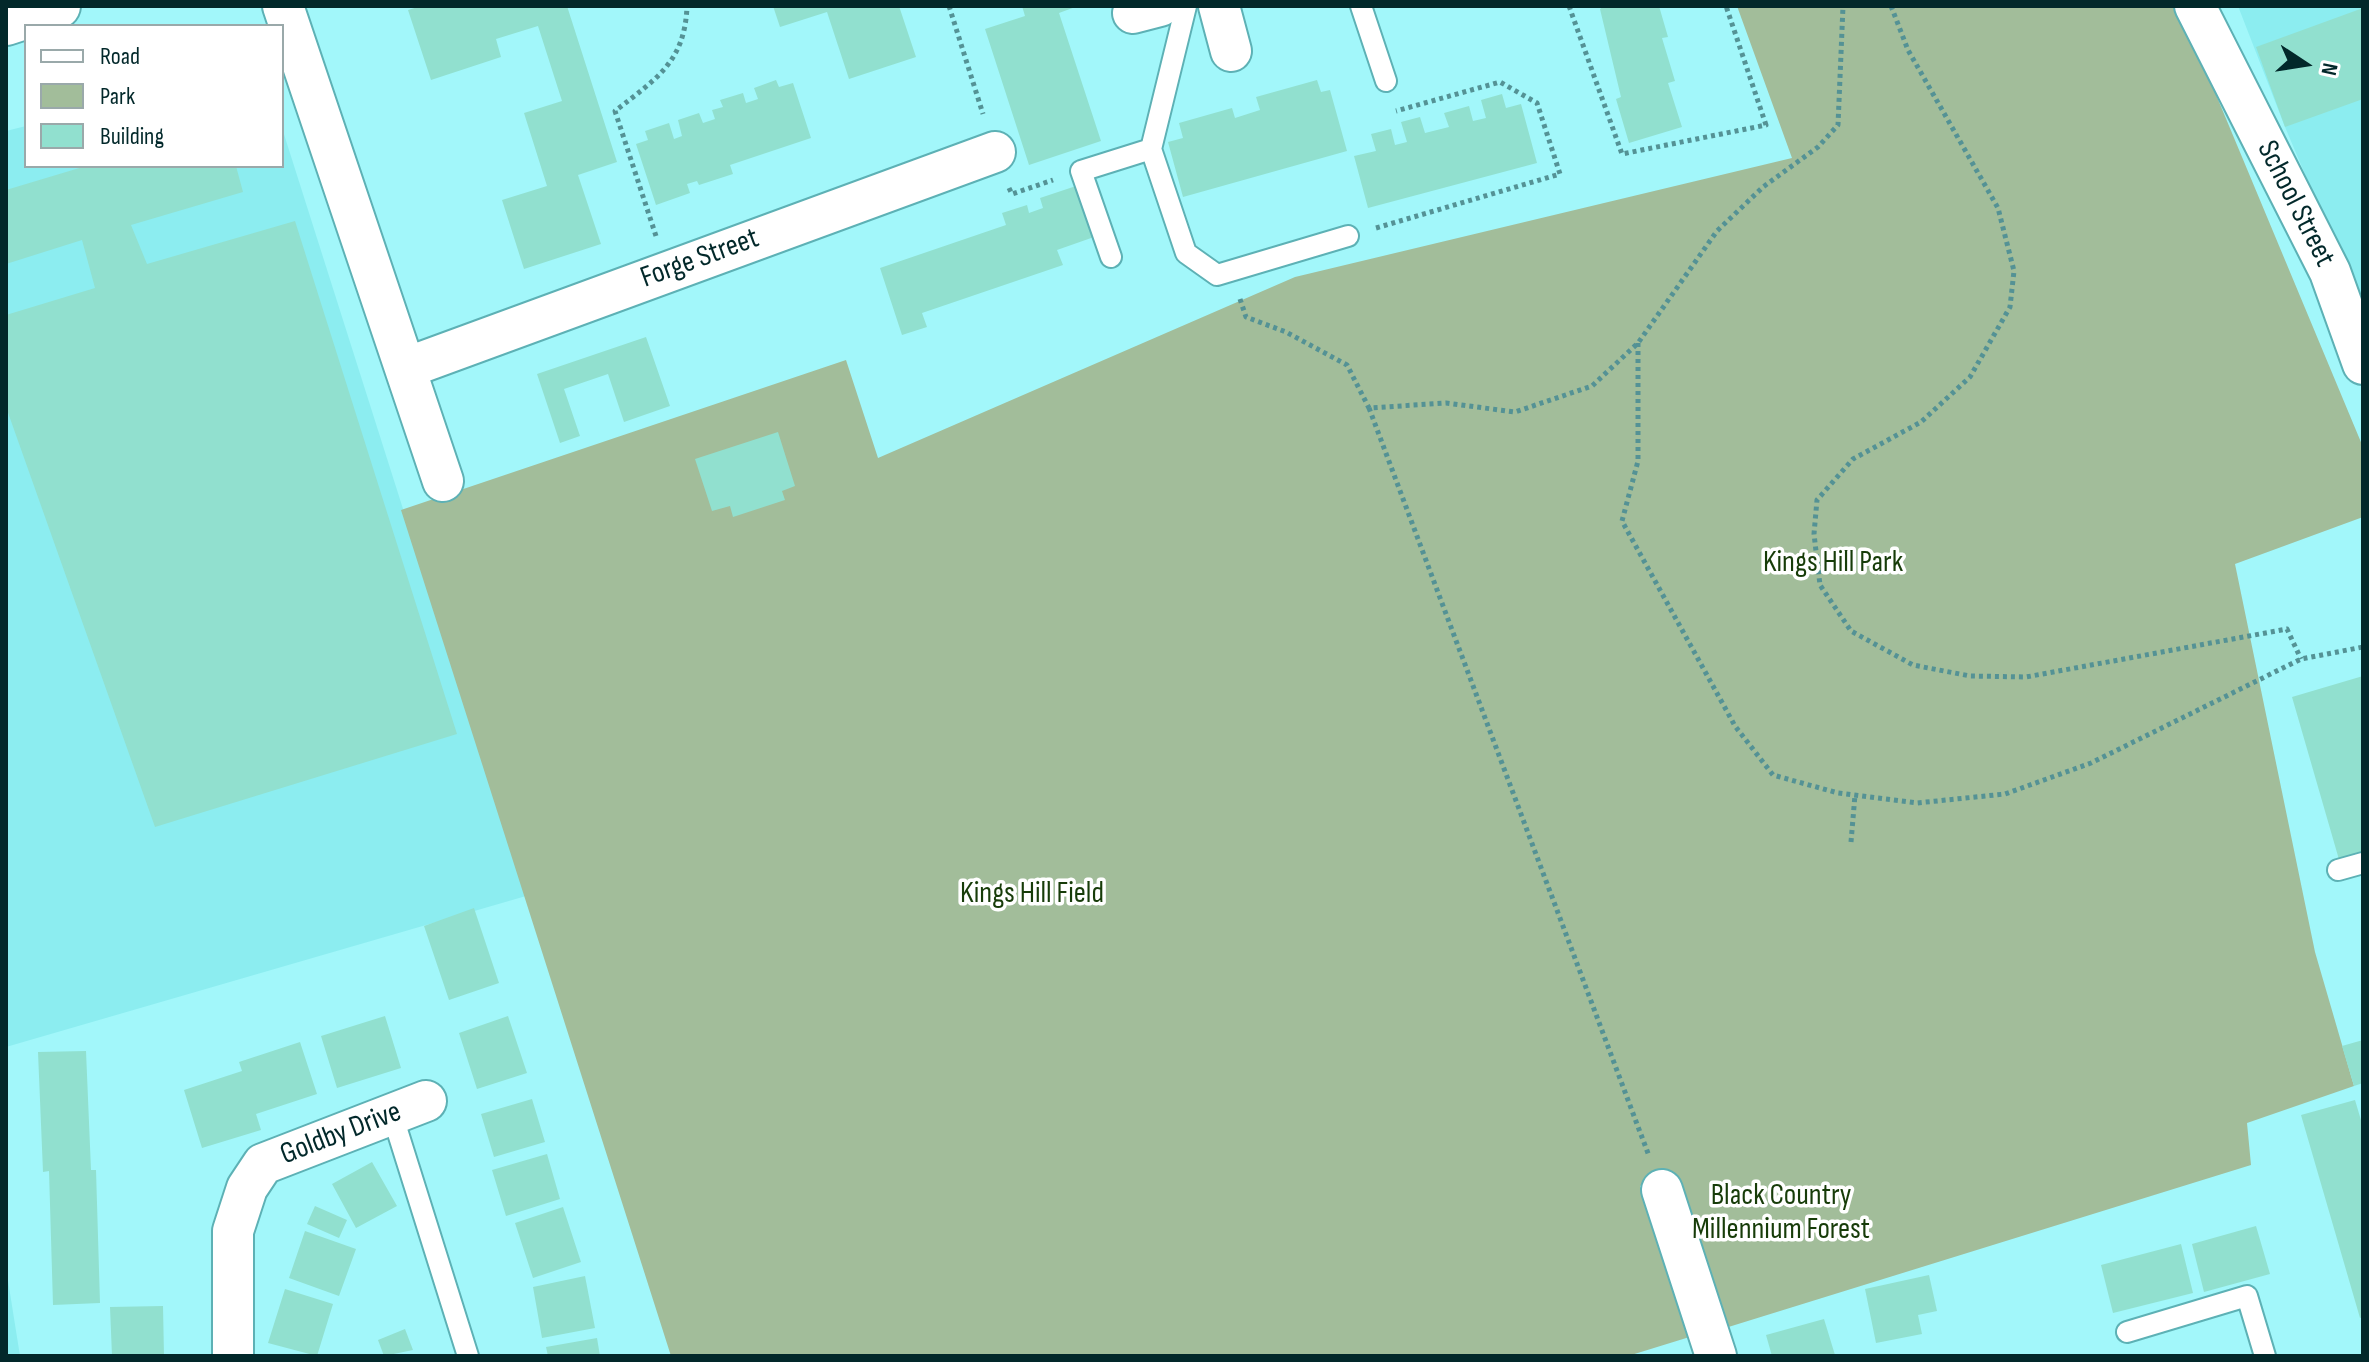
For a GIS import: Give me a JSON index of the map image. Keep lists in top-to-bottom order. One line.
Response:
{"streets":{"street":["School Street","Forge Street","Goldby Drive"]},"parks":["Kings Hill Park","Kings Hill Field","Black Country Millennium Forest"],"legend":["Road","Park","Building"],"north":"right"}
